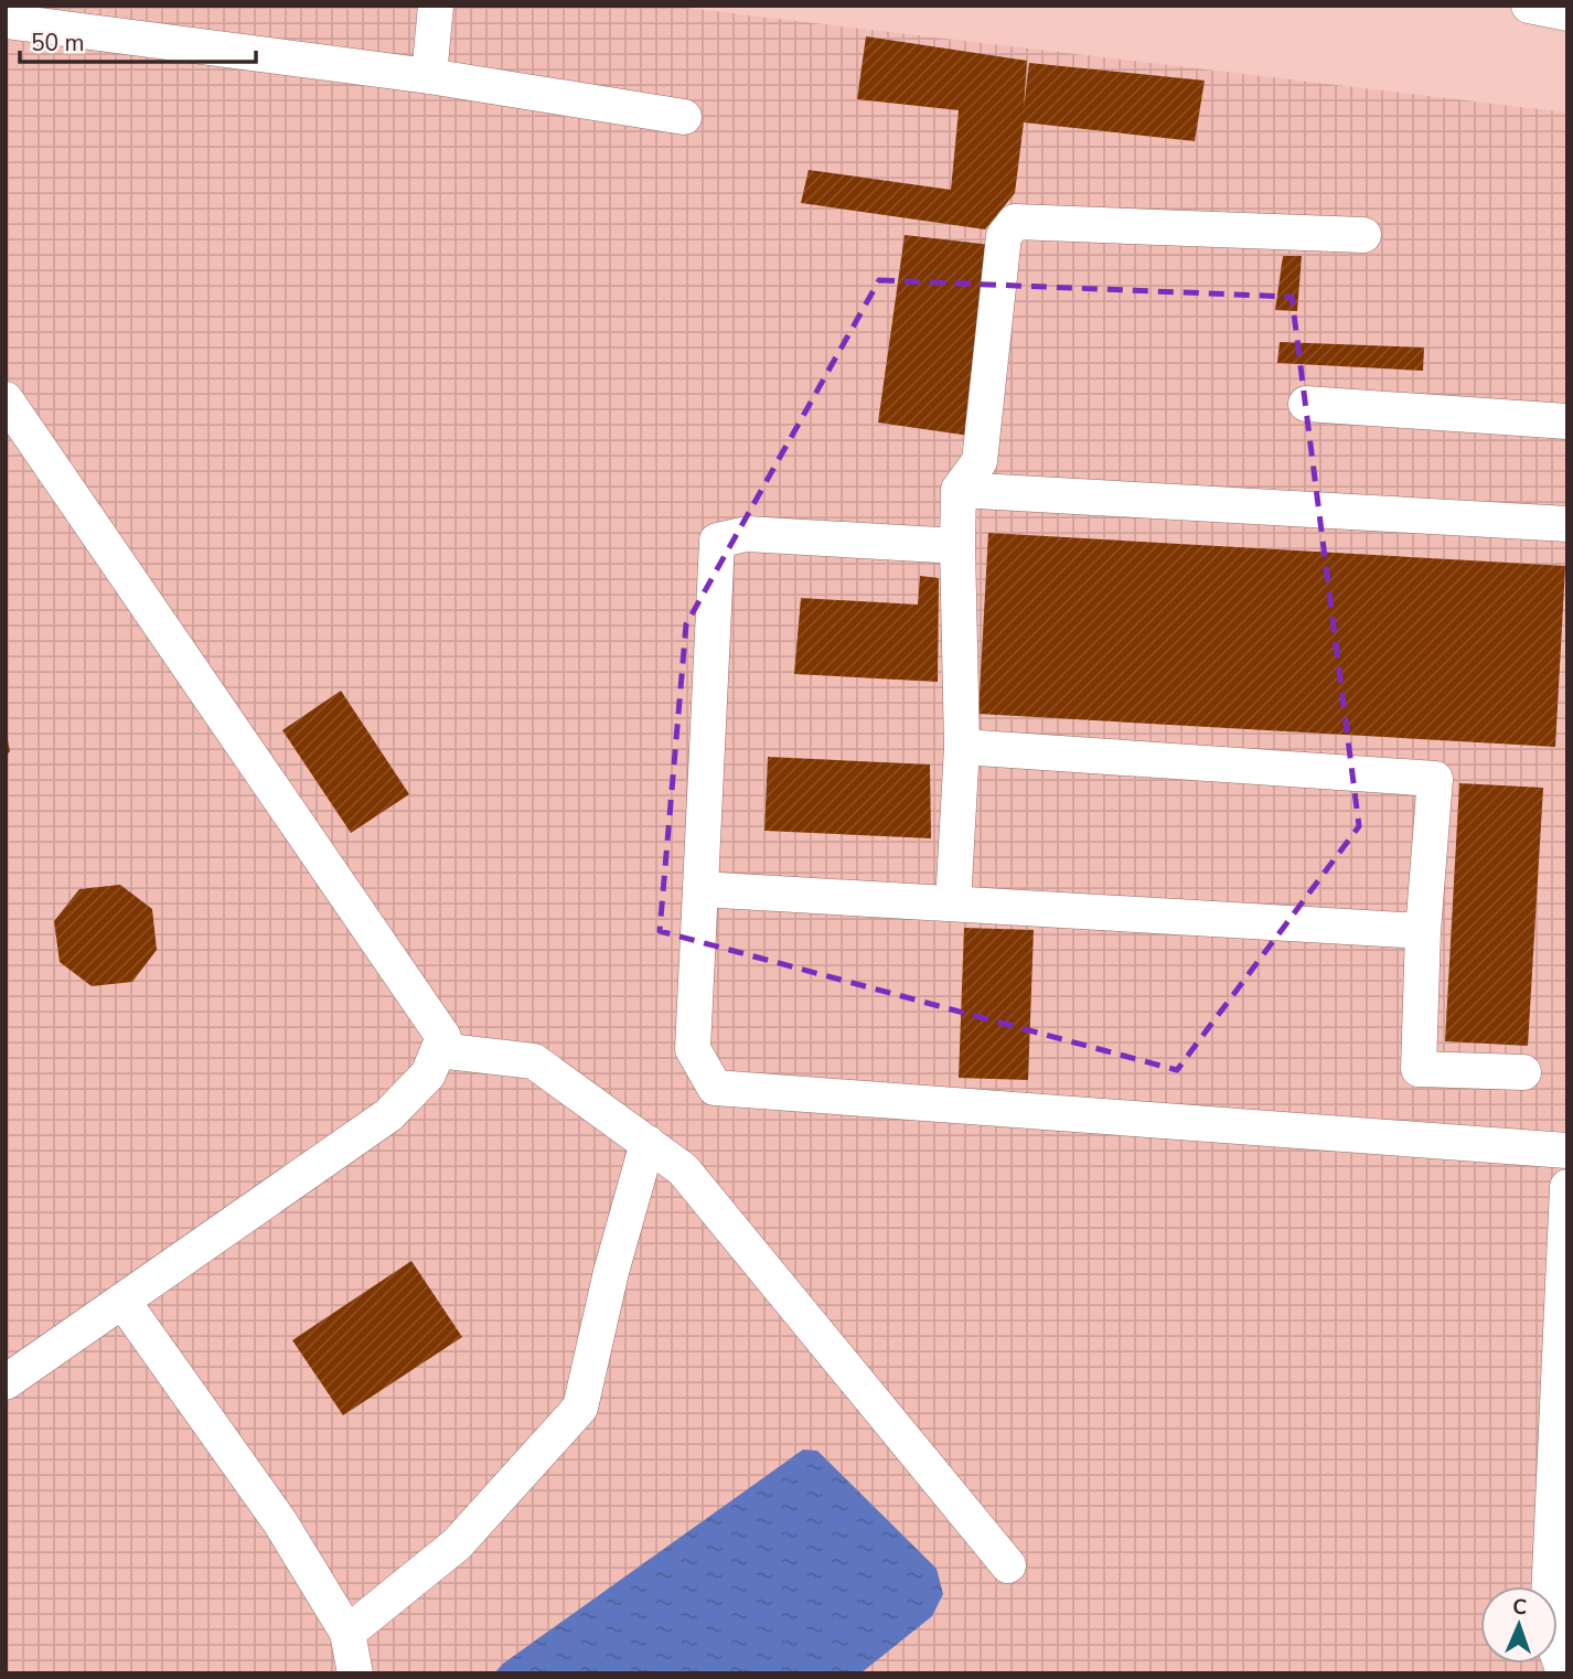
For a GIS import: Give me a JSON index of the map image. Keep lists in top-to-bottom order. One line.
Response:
{"scale_bar":"50 m","north":"top"}
